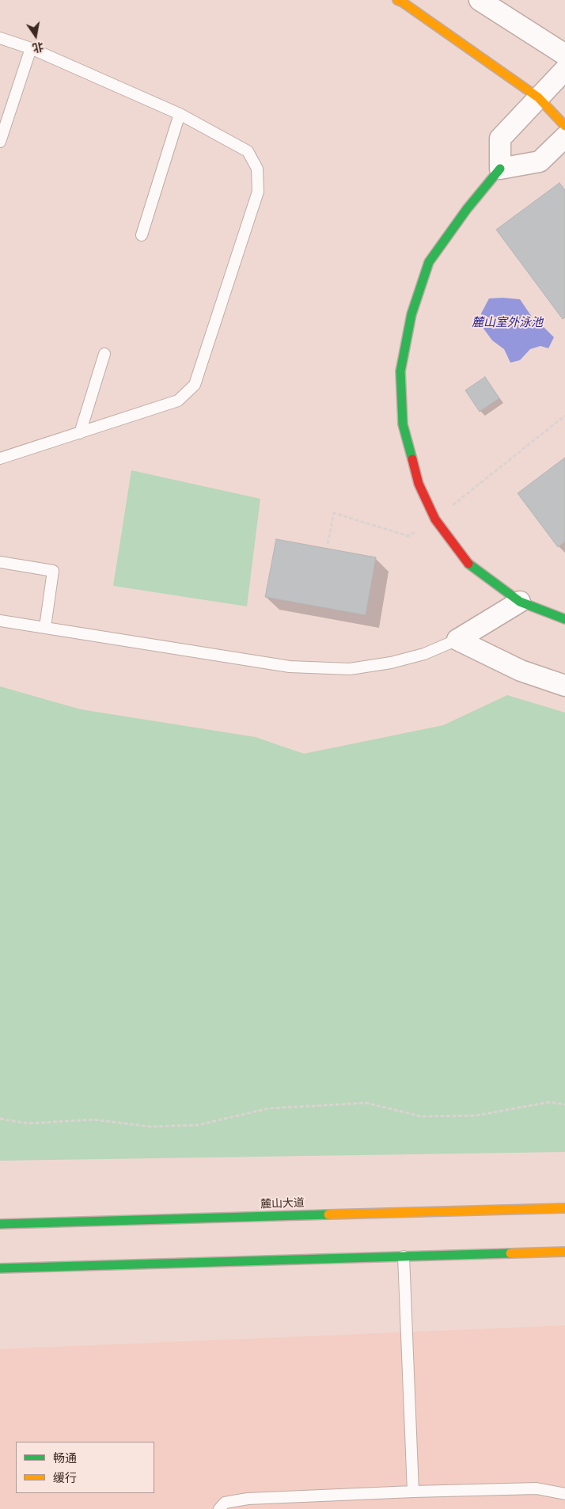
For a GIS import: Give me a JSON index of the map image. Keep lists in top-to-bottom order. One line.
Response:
{"streets":{"main road":["麓山大道"]},"water":["麓山室外泳池"],"legend":["畅通","缓行"],"north":"bottom"}
